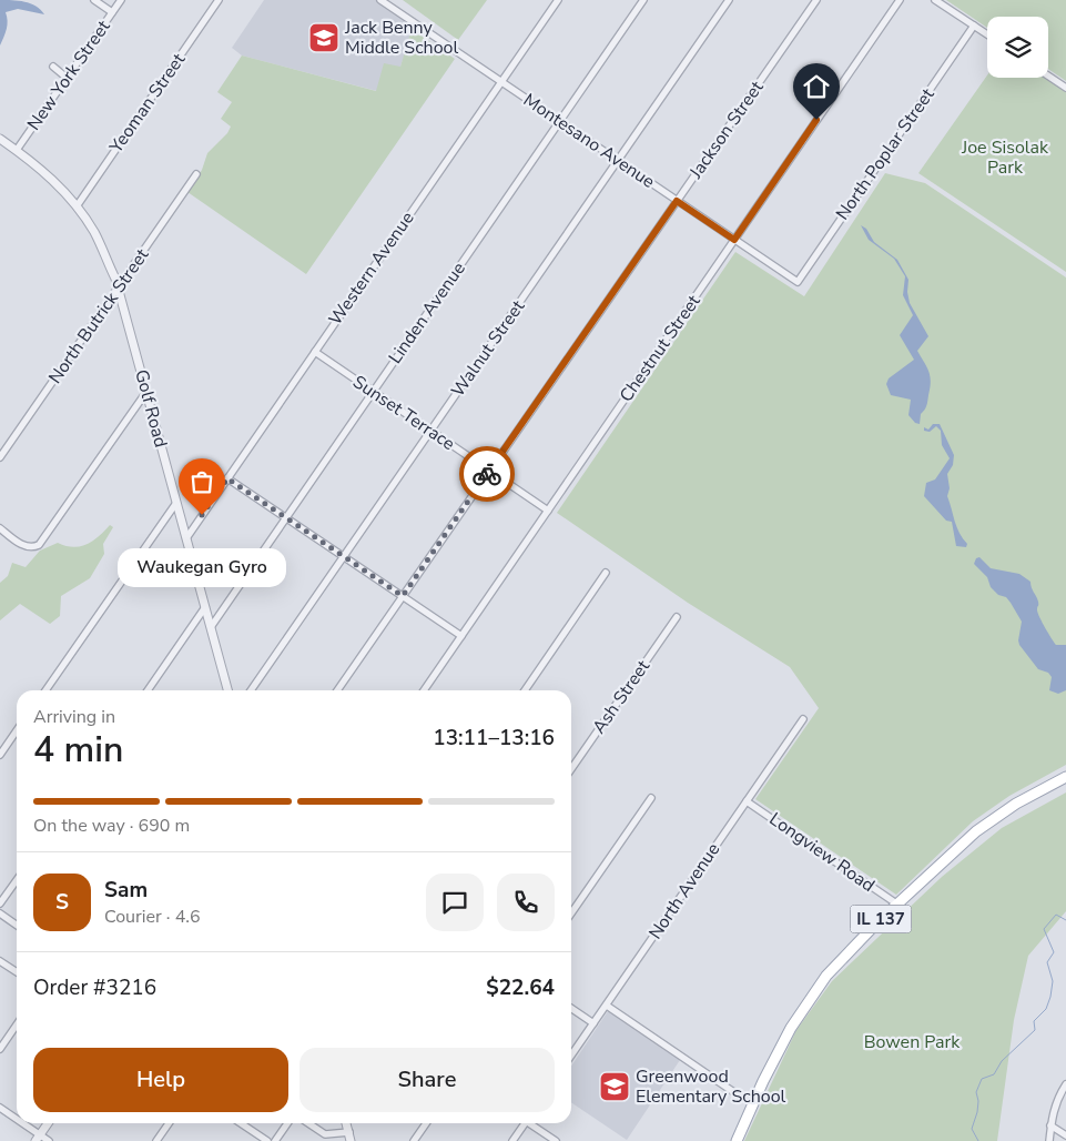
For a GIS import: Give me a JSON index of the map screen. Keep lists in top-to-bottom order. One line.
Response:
{"streets":{"main road":["IL 137"],"street":["New York Street","Yeoman Street","Jackson Street","Montesano Avenue","North Poplar Street","Western Avenue","Linden Avenue","North Butrick Street","Walnut Street","Chestnut Street","Golf Road","Sunset Terrace","Ash Street","Longview Road","North Avenue"]},"crossings":[["New York Street","Golf Road"],["Yeoman Street","Golf Road"],["Jackson Street","Montesano Avenue"],["Jackson Street","Sunset Terrace"],["Montesano Avenue","North Poplar Street"],["Montesano Avenue","Western Avenue"],["Montesano Avenue","Linden Avenue"],["Montesano Avenue","Walnut Street"],["Montesano Avenue","Chestnut Street"],["Western Avenue","Golf Road"],["Western Avenue","Sunset Terrace"],["Linden Avenue","Golf Road"],["Linden Avenue","Sunset Terrace"],["North Butrick Street","Golf Road"],["Walnut Street","Sunset Terrace"],["Chestnut Street","Sunset Terrace"],["Longview Road","North Avenue"],["Longview Road","IL 137"]],"parks":["Joe Sisolak Park","Bowen Park"],"places":{"school or university":["Jack Benny Middle School","Greenwood Elementary School"],"other":["Waukegan Gyro"]},"page":{"bubble":"Waukegan Gyro","heading":["4 min","Arriving in","13:11–13:16"],"panel":["Sam","Courier · 4.6","Order #3216","$22.64"],"bar":"On the way · 690 m","round":"S","buttons":["Help","Share"]}}
